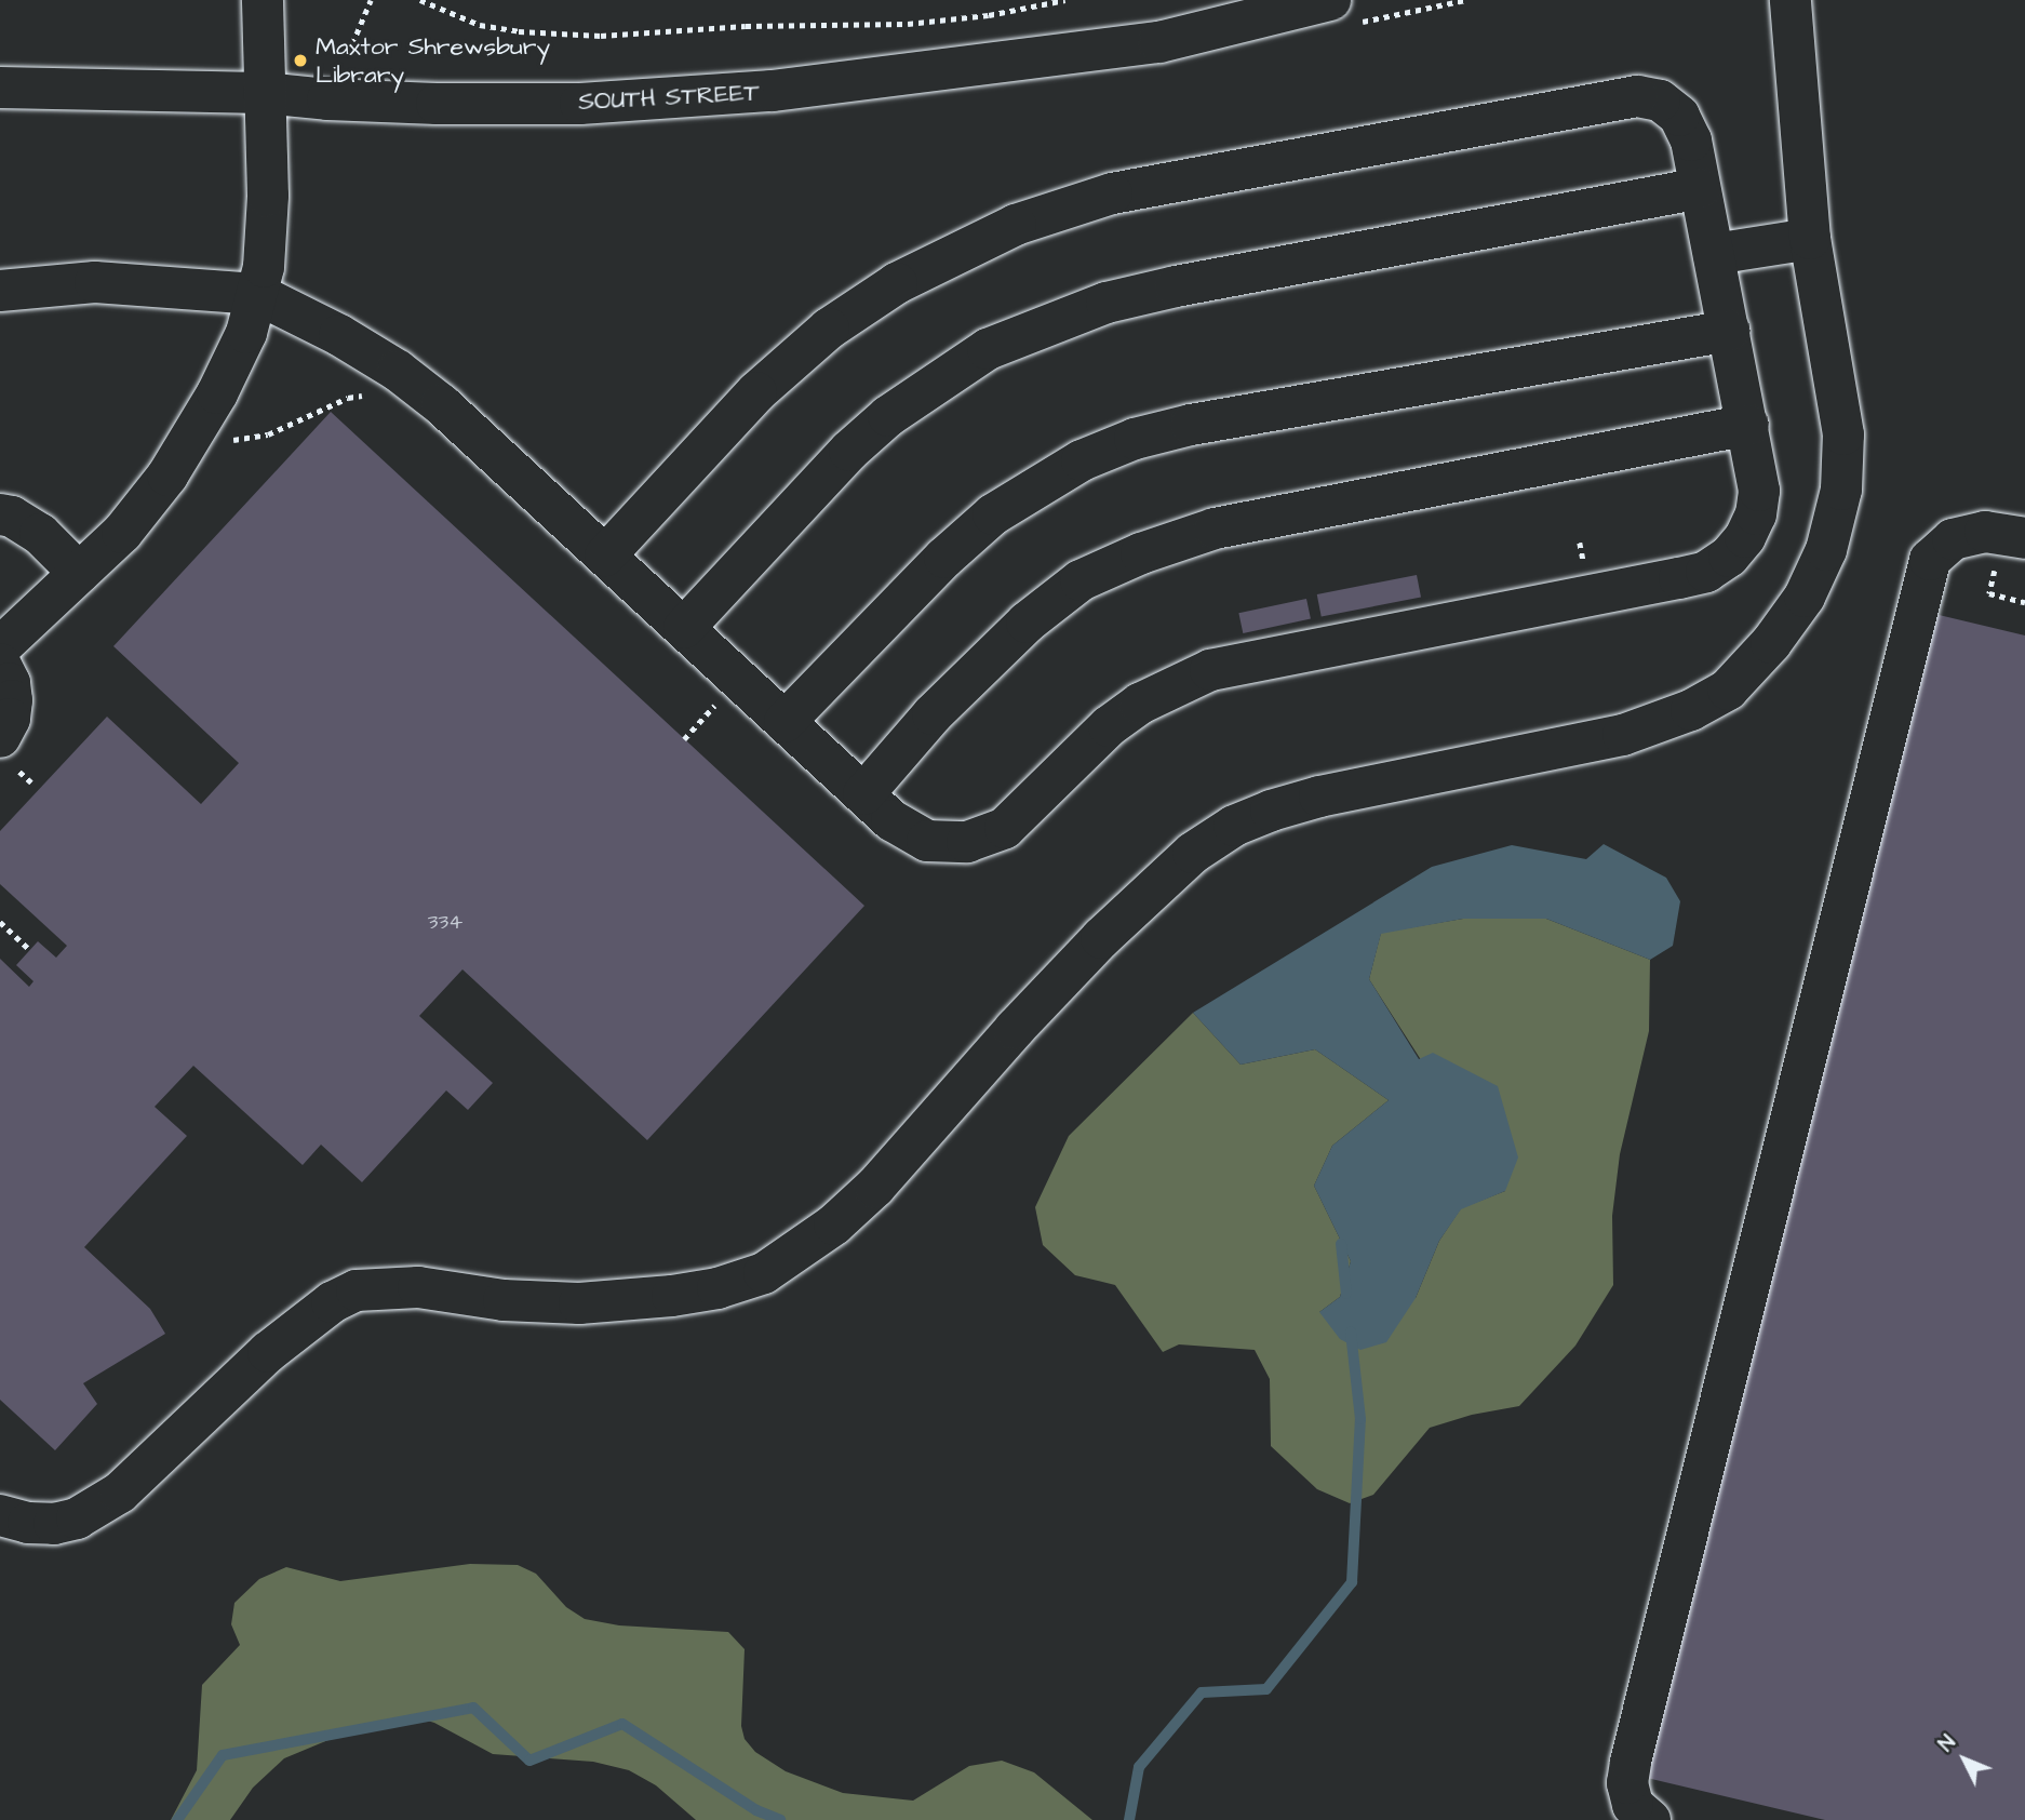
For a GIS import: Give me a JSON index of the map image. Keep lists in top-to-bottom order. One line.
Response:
{"streets":{"street":["SOUTH STREET"]},"places":["Maxtor Shrewsbury Library"],"house_numbers":["334"],"north":"top left"}
